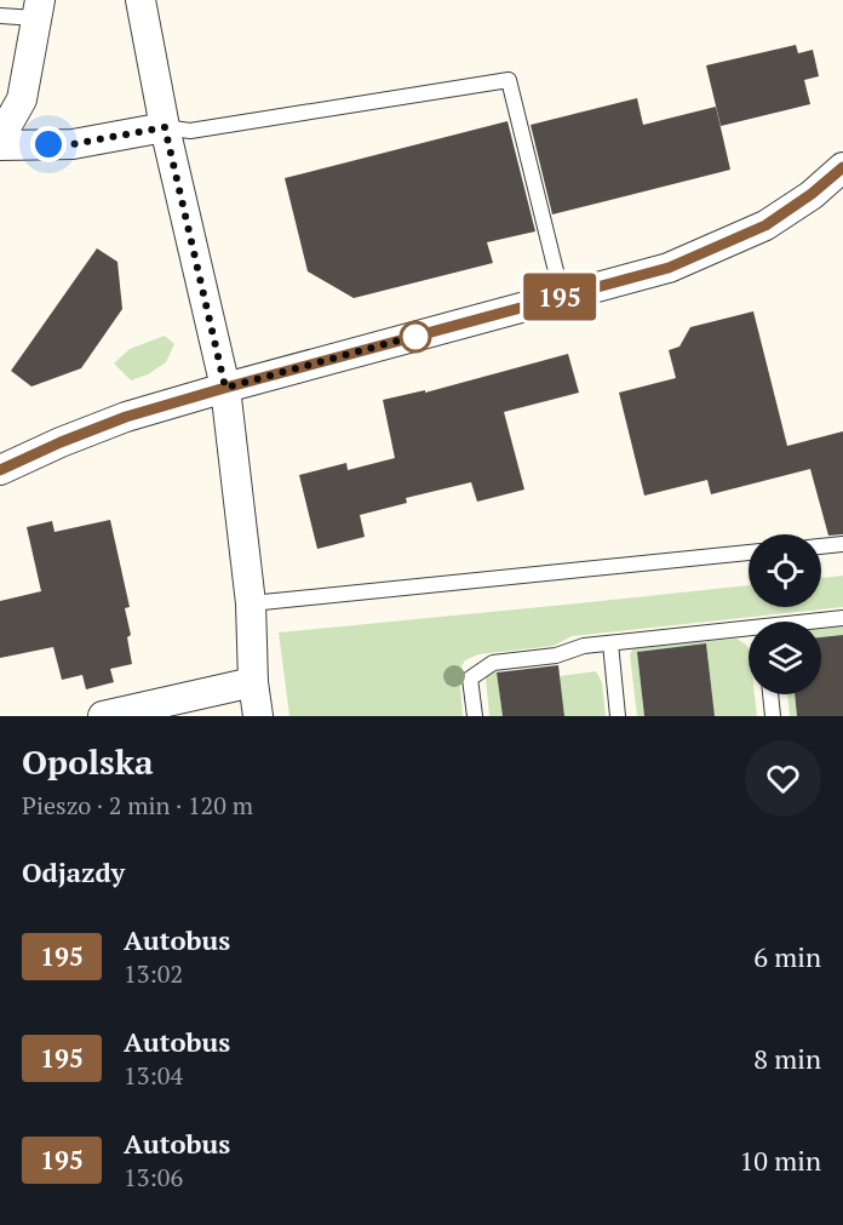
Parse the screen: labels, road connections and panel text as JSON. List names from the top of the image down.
{
  "lines": ["bus line 195"],
  "page": {
    "on_map": "195",
    "heading": [
      ["Opolska", "Pieszo · 2 min · 120 m"],
      "Odjazdy"
    ],
    "list": [
      {
        "mark": "195",
        "name": "Autobus",
        "note": "13:02",
        "value": "6 min"
      },
      {
        "mark": "195",
        "name": "Autobus",
        "note": "13:04",
        "value": "8 min"
      },
      {
        "mark": "195",
        "name": "Autobus",
        "note": "13:06",
        "value": "10 min"
      }
    ]
  }
}
